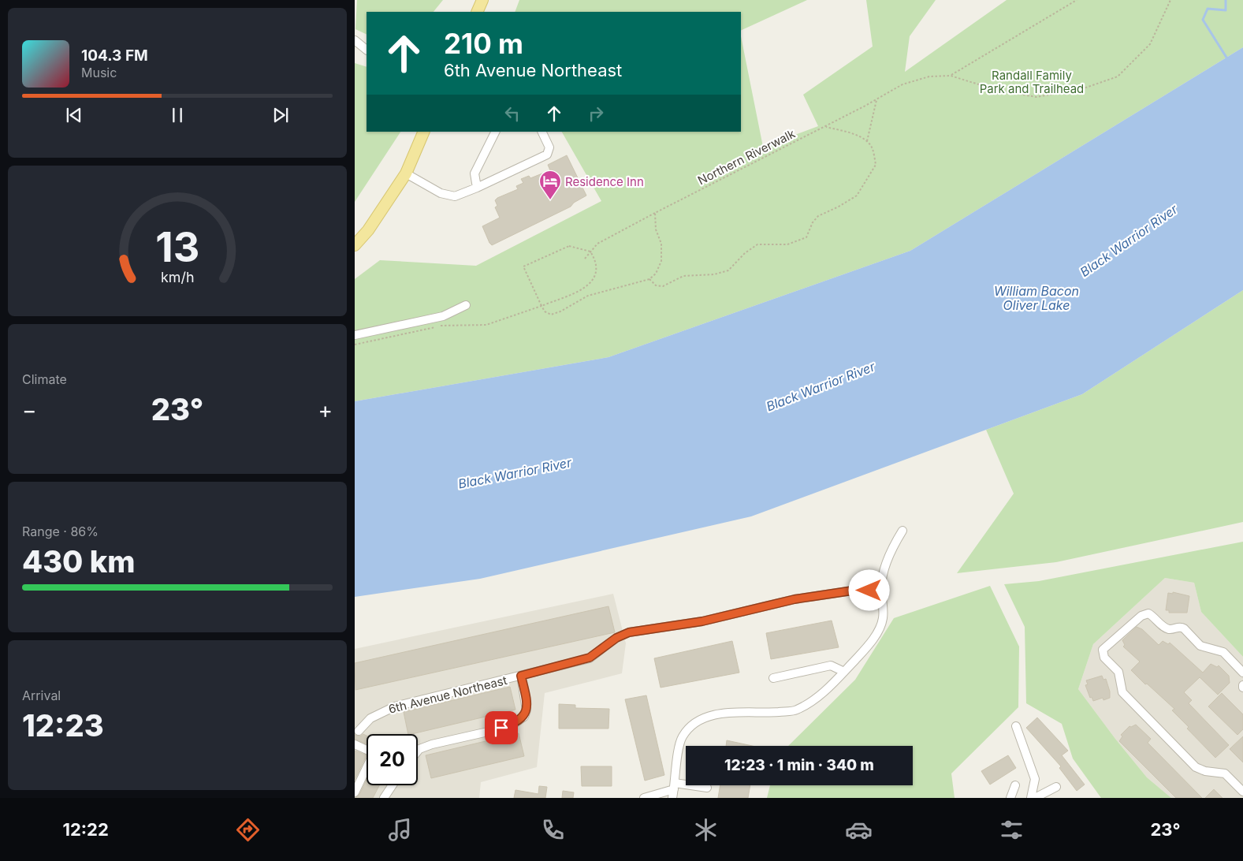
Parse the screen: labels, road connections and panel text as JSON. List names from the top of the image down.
{
  "streets": {
    "street": ["6th Avenue Northeast"],
    "path": ["Northern Riverwalk"]
  },
  "water": ["Black Warrior River", "William Bacon Oliver Lake"],
  "parks": ["Randall Family Park and Trailhead"],
  "places": {
    "hotel": ["Residence Inn"]
  },
  "page": {
    "turn": ["210 m", "6th Avenue Northeast"],
    "song": ["104.3 FM", "Music"],
    "tile": [
      "Climate",
      ["Range · 86%", "430 km"],
      ["Arrival", "12:23"]
    ],
    "heat": ["−", "23°", "+"],
    "limit": "20",
    "trip": "12:23 · 1 min · 340 m",
    "tabs": ["12:22", "23°"],
    "gauge": ["13", "km/h"]
  }
}
